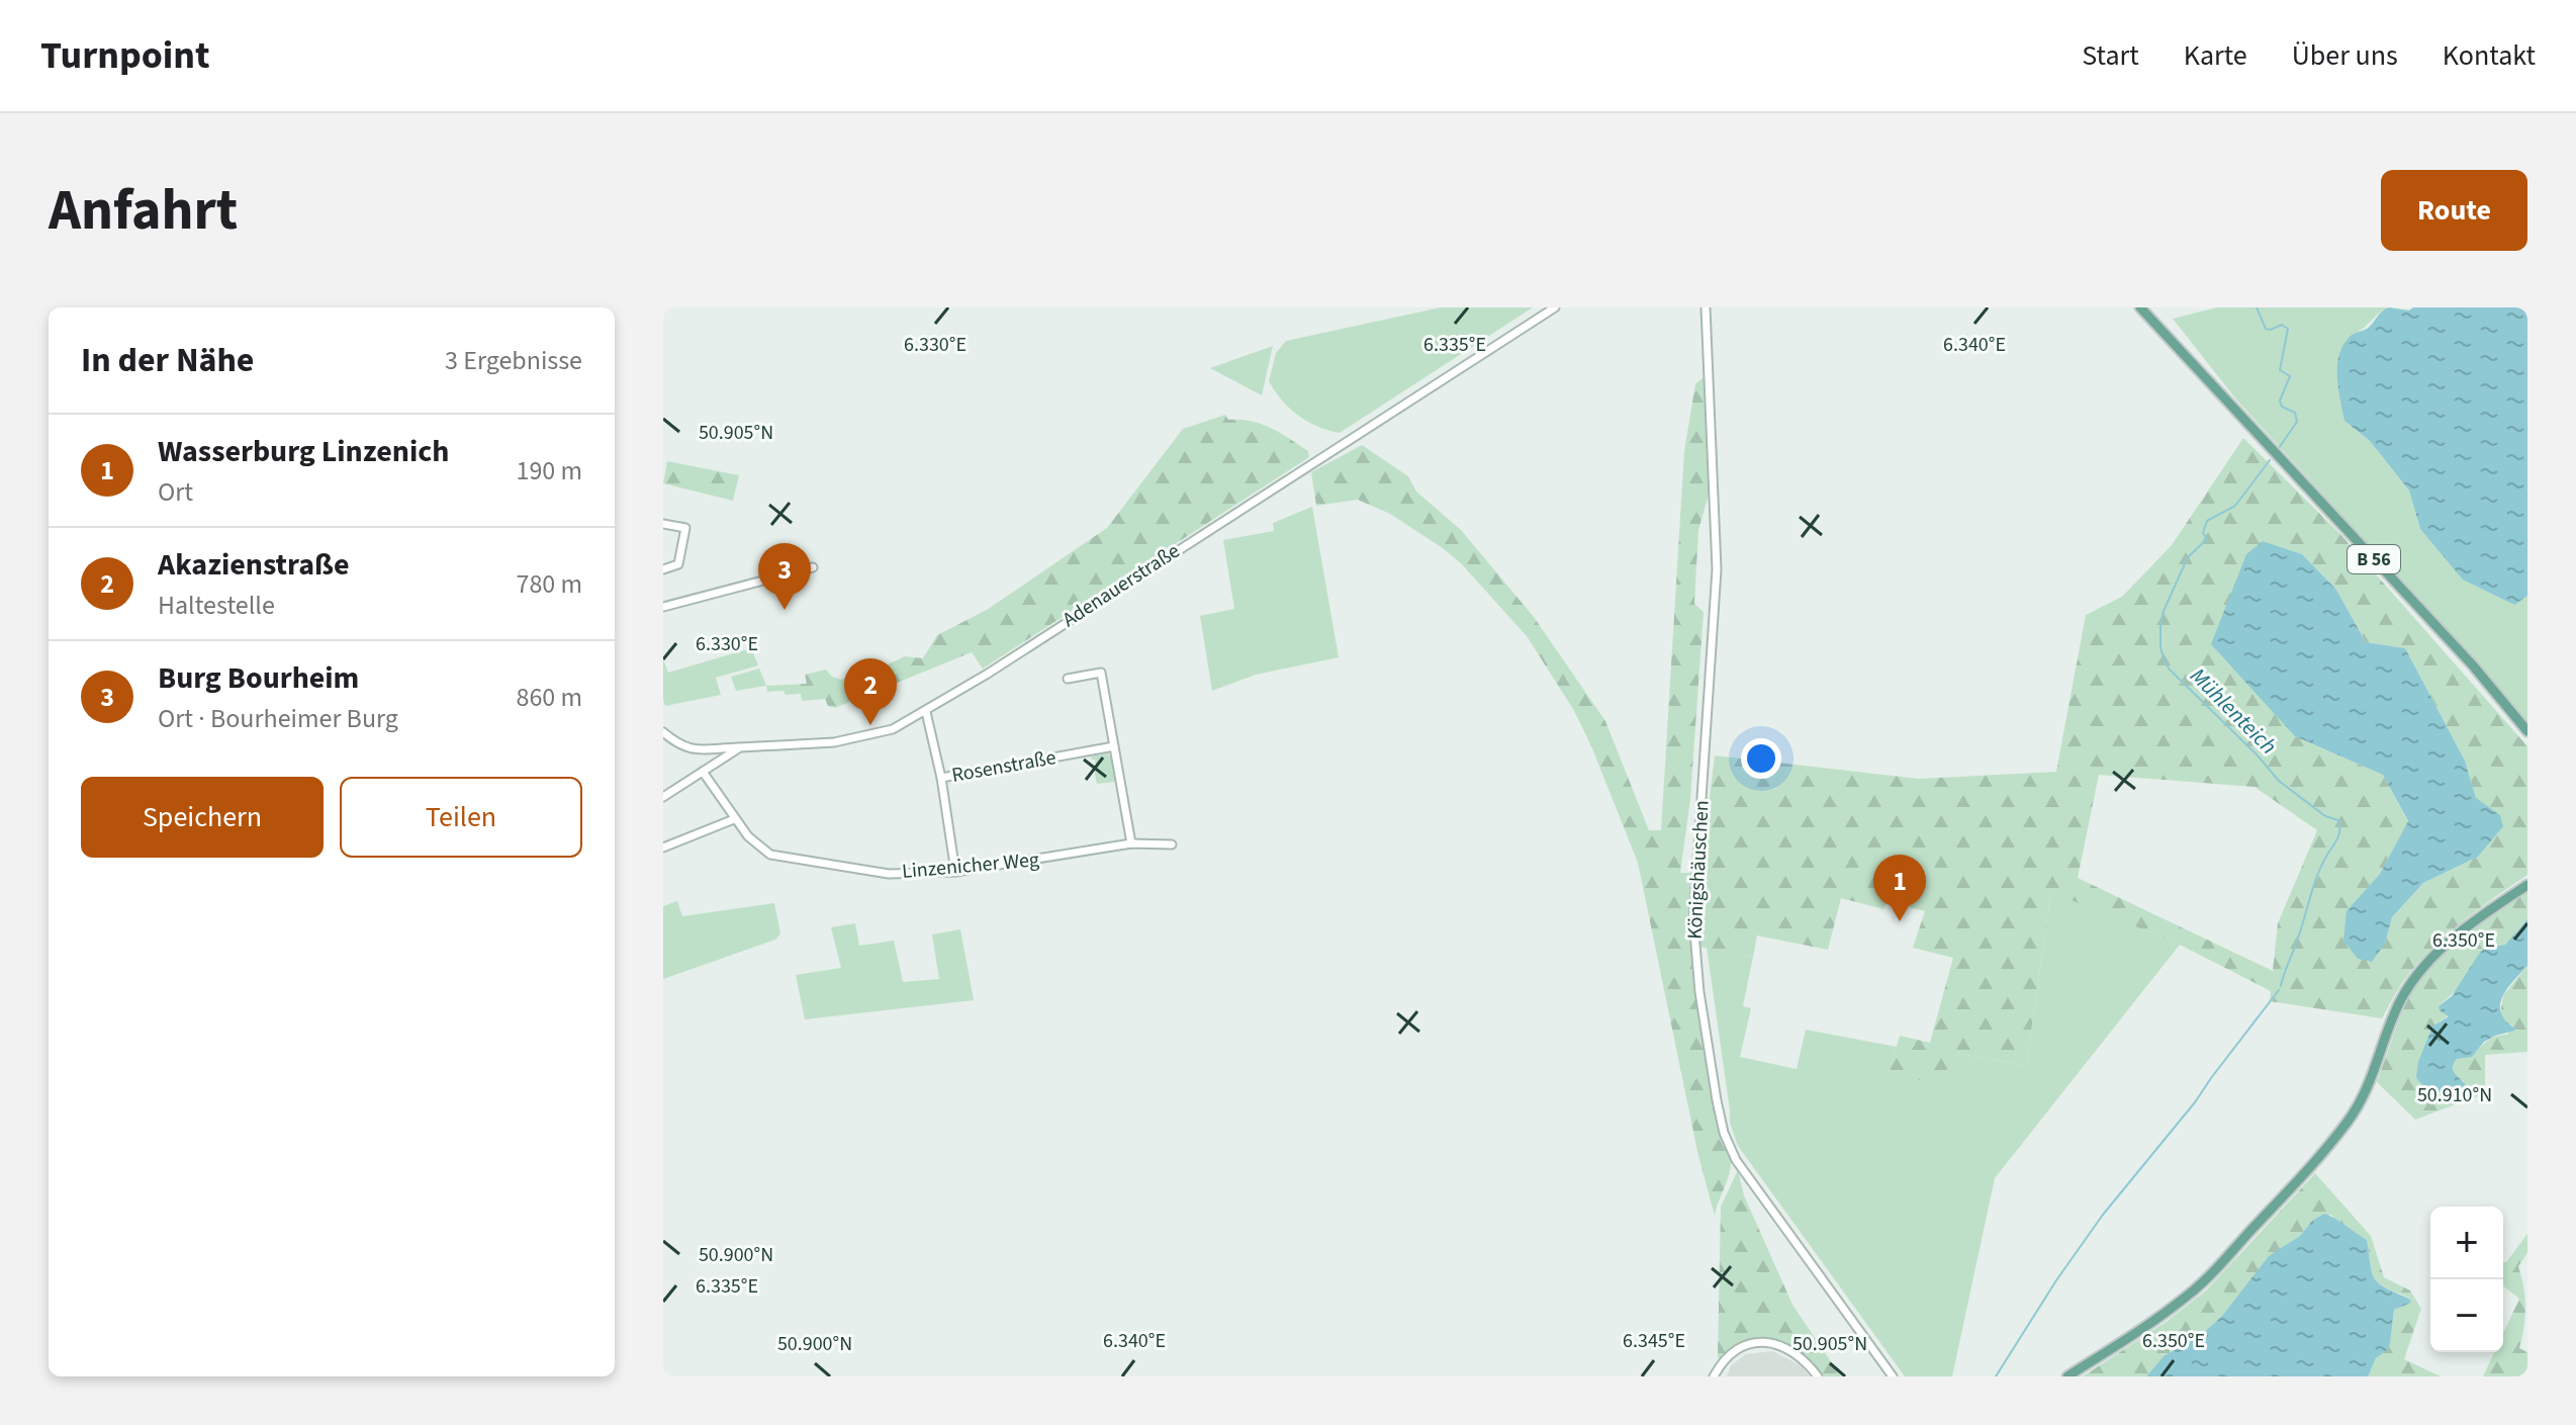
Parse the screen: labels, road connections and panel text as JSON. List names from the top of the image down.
{
  "streets": {
    "main road": ["B 56"],
    "street": [
      "Adenauerstraße",
      "Rosenstraße",
      "Linzenicher Weg",
      "Königshäuschen"
    ]
  },
  "water": ["Mühlenteich"],
  "page": {
    "header": "Turnpoint",
    "nav": [
      "Start",
      "Karte",
      "Über uns",
      "Kontakt"
    ],
    "buttons": [
      "Route",
      ["Speichern", "Teilen"]
    ],
    "title": "Anfahrt",
    "heading": ["In der Nähe", "3 Ergebnisse"],
    "list": [
      {
        "mark": "1",
        "name": "Wasserburg Linzenich",
        "note": "Ort",
        "value": "190 m"
      },
      {
        "mark": "2",
        "name": "Akazienstraße",
        "note": "Haltestelle",
        "value": "780 m"
      },
      {
        "mark": "3",
        "name": "Burg Bourheim",
        "note": "Ort · Bourheimer Burg",
        "value": "860 m"
      }
    ],
    "pins": ["3", "2", "1"],
    "map_buttons": ["+", "−"]
  },
  "coordinates": [
    "6.330°E",
    "6.335°E",
    "6.340°E",
    "50.905°N",
    "6.350°E",
    "50.910°N",
    "50.900°N",
    "6.345°E"
  ]
}
